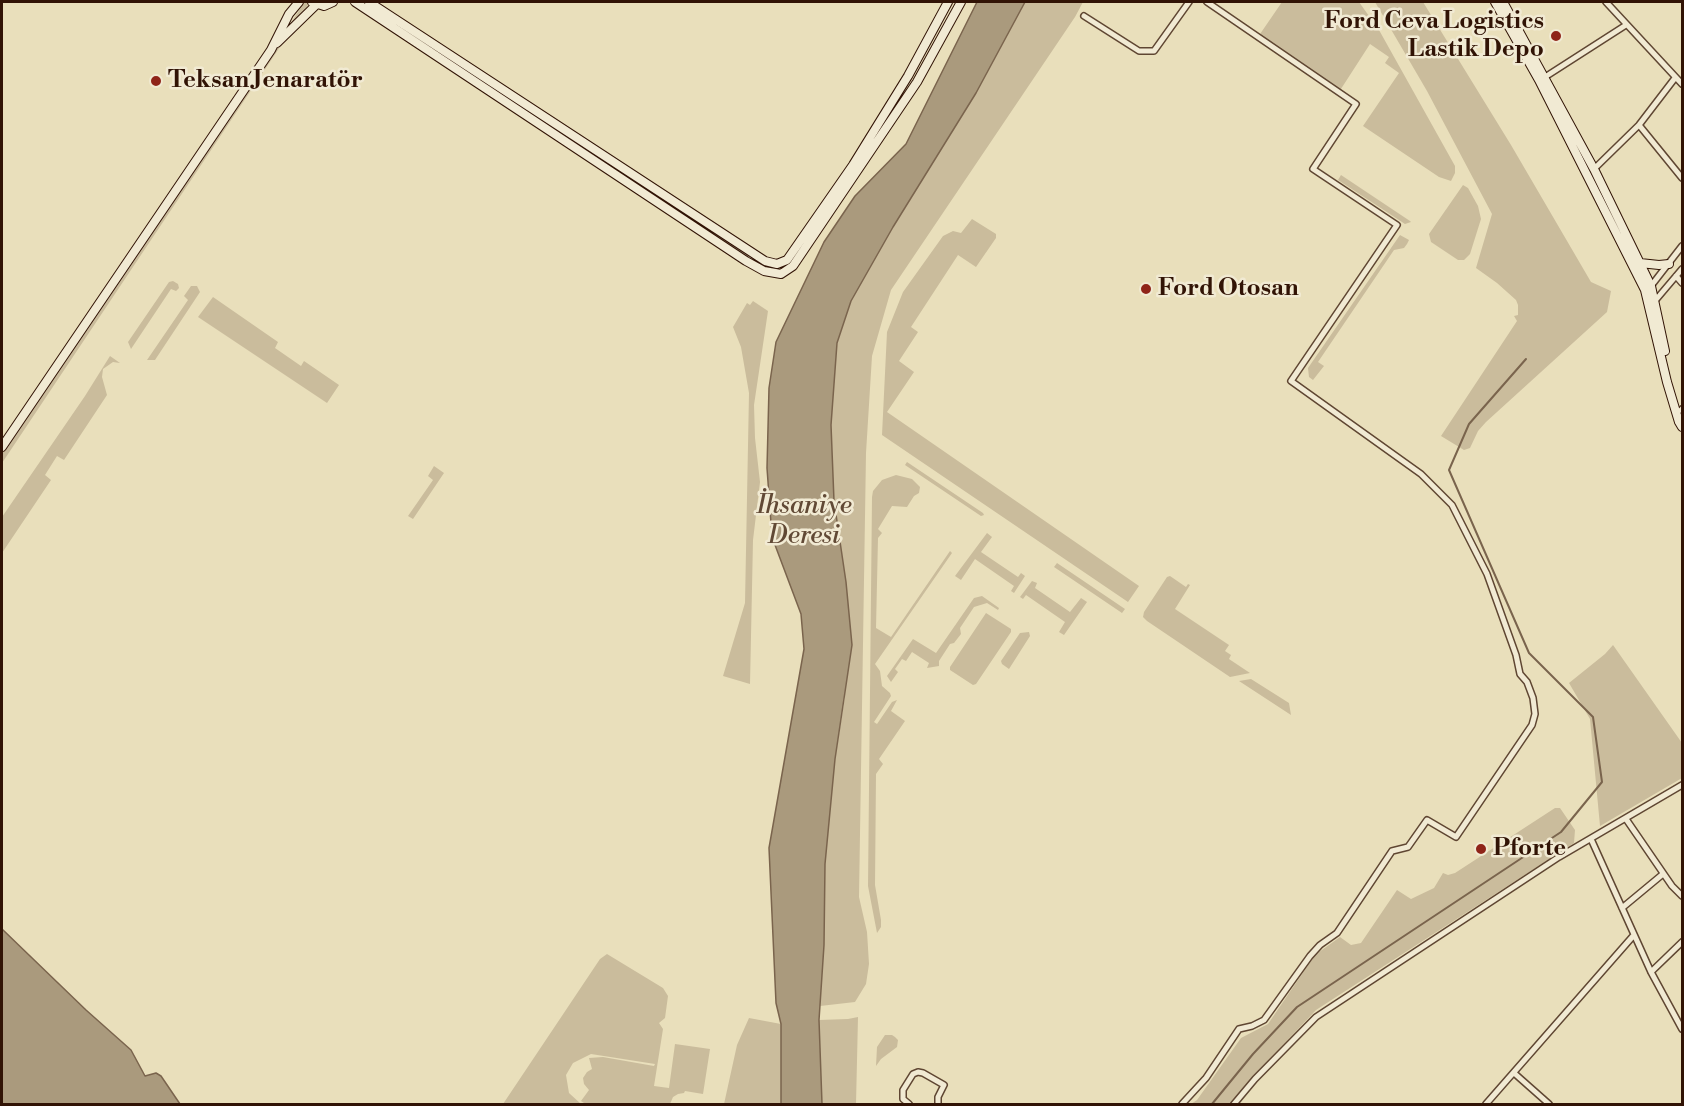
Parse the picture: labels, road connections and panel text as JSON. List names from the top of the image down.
{
  "water": ["İhsaniye Deresi"],
  "places": [
    "Ford Ceva Logistics Lastik Depo",
    "Teksan Jenaratör",
    "Ford Otosan",
    "Pforte"
  ]
}
